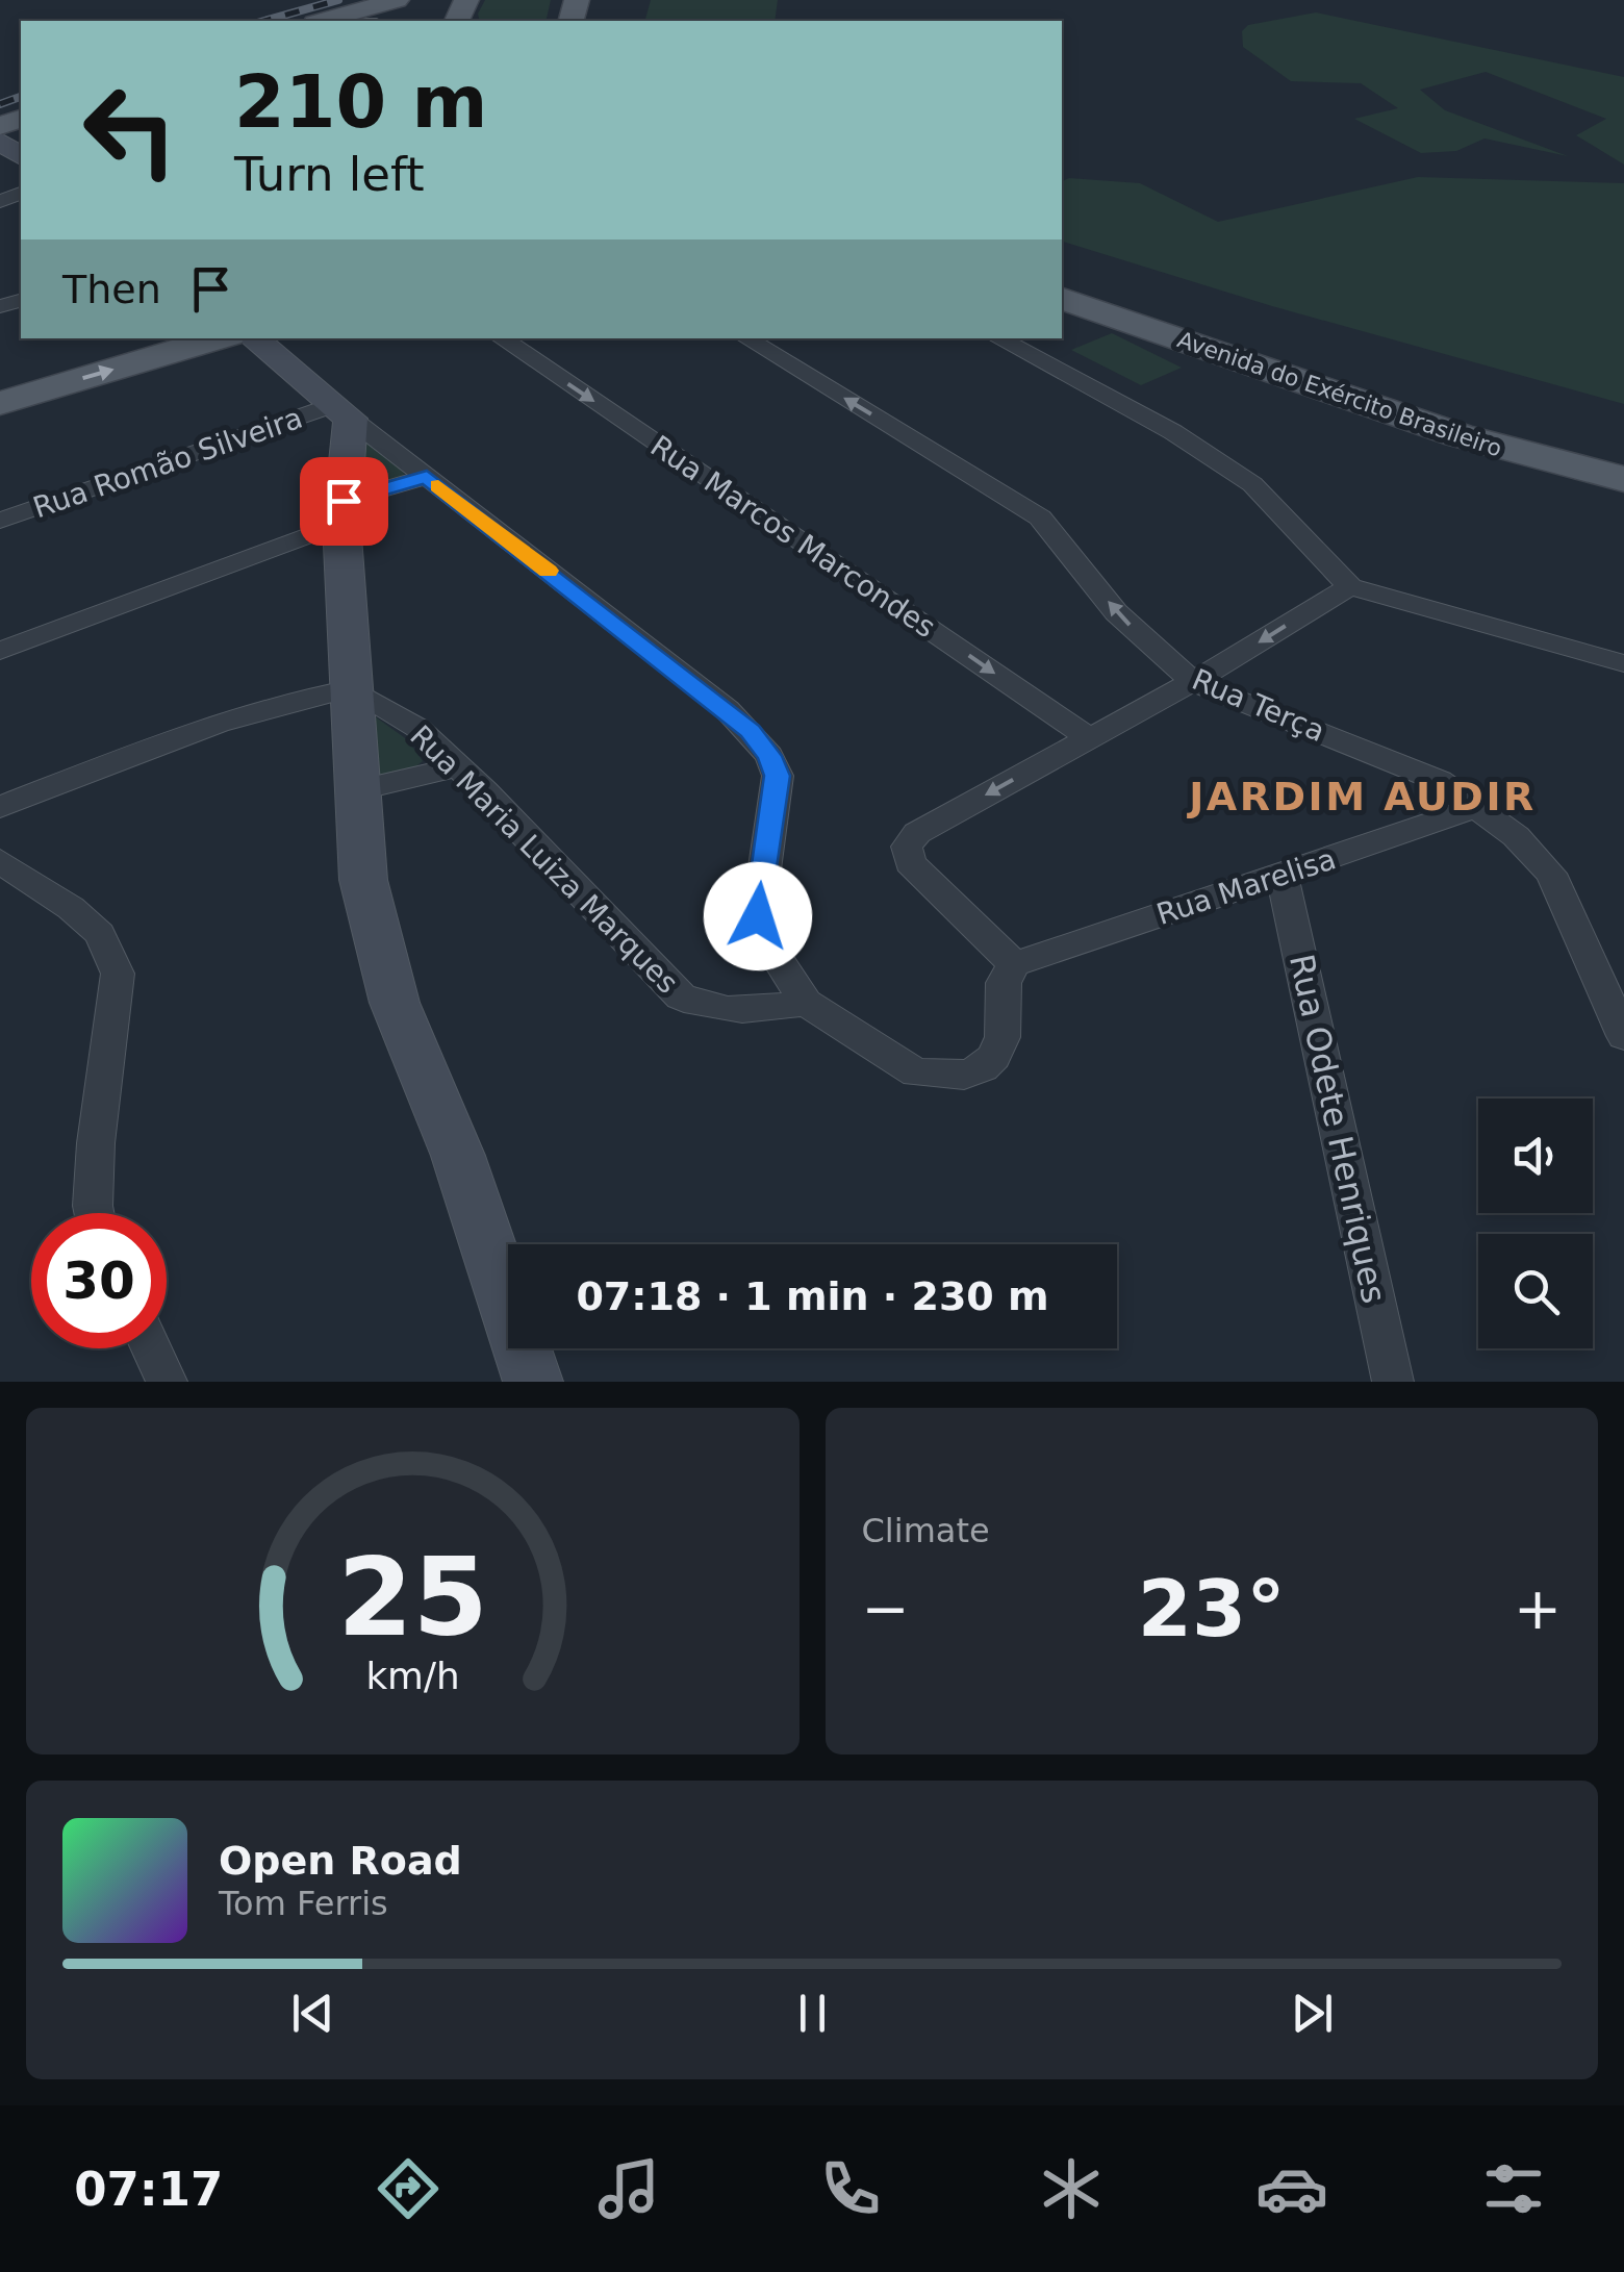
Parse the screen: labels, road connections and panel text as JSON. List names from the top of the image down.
{
  "streets": {
    "main road": ["Avenida do Exército Brasileiro"],
    "street": [
      "Rua Romão Silveira",
      "Rua Marcos Marcondes",
      "Rua Terça",
      "Rua Maria Luiza Marques",
      "Rua Marelisa",
      "Rua Odete Henriques"
    ]
  },
  "crossings": [
    ["Rua Terça", "Rua Marelisa"],
    ["Rua Marelisa", "Rua Odete Henriques"]
  ],
  "one_way": ["Rua Marcos Marcondes"],
  "districts": ["JARDIM AUDIR"],
  "page": {
    "turn": ["210 m", "Turn left"],
    "then": "Then",
    "limit": "30",
    "trip": "07:18 · 1 min · 230 m",
    "tile": "Climate",
    "heat": ["−", "23°", "+"],
    "song": ["Open Road", "Tom Ferris"],
    "tabs": "07:17",
    "gauge": ["25", "km/h"]
  }
}
